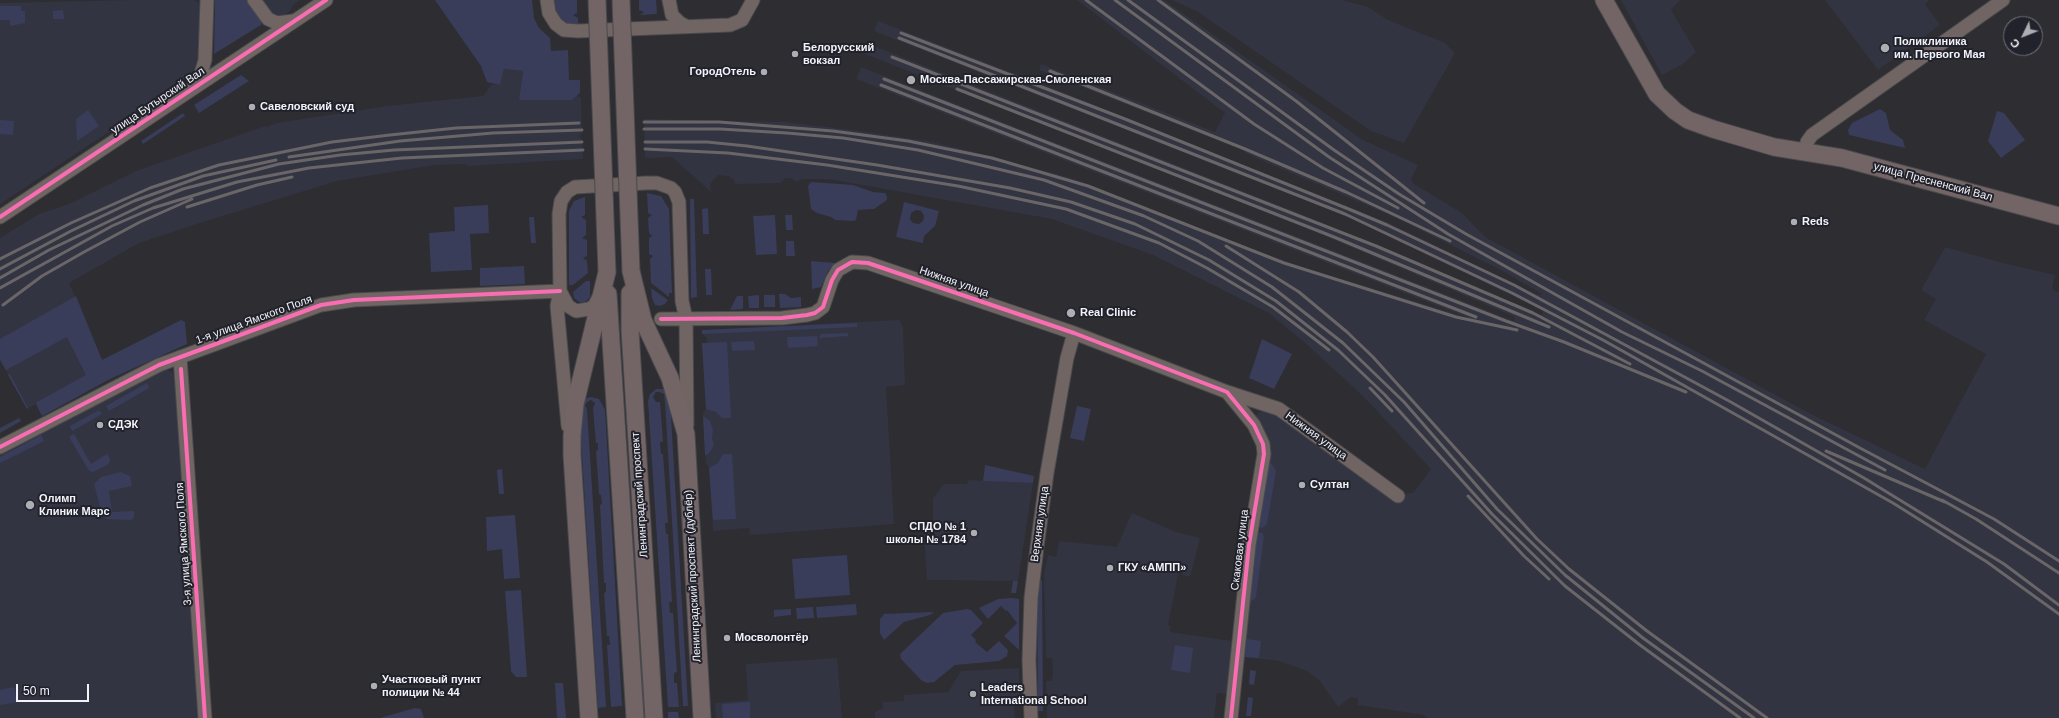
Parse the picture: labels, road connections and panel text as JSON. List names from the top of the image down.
{
  "streets": {
    "main road": ["улица Пресненский Вал", "Ленинградский проспект", "Ленинградский проспект (дублёр)"],
    "street": [
      "улица Бутырский Вал",
      "Нижняя улица",
      "1-я улица Ямского Поля",
      "Верхняя улица",
      "3-я улица Ямского Поля",
      "Скаковая улица"
    ]
  },
  "crossings": [
    ["Нижняя улица", "Верхняя улица"],
    ["Нижняя улица", "Скаковая улица"],
    ["Нижняя улица", "Ленинградский проспект (дублёр)"],
    ["1-я улица Ямского Поля", "3-я улица Ямского Поля"],
    ["1-я улица Ямского Поля", "Ленинградский проспект (дублёр)"],
    ["Ленинградский проспект", "Ленинградский проспект (дублёр)"]
  ],
  "places": [
    "Поликлиника им. Первого Мая",
    "Белорусский вокзал",
    "ГородОтель",
    "Москва-Пассажирская-Смоленская",
    "Савеловский cуд",
    "Reds",
    "Real Clinic",
    "СДЭК",
    "Султан",
    "Олимп Клиник Марс",
    "СПДО № 1 школы № 1784",
    "ГКУ «АМПП»",
    "Мосволонтёр",
    "Участковый пункт полиции № 44",
    "Leaders International School"
  ],
  "scale_bar": "50 m",
  "north": "bottom left"
}
